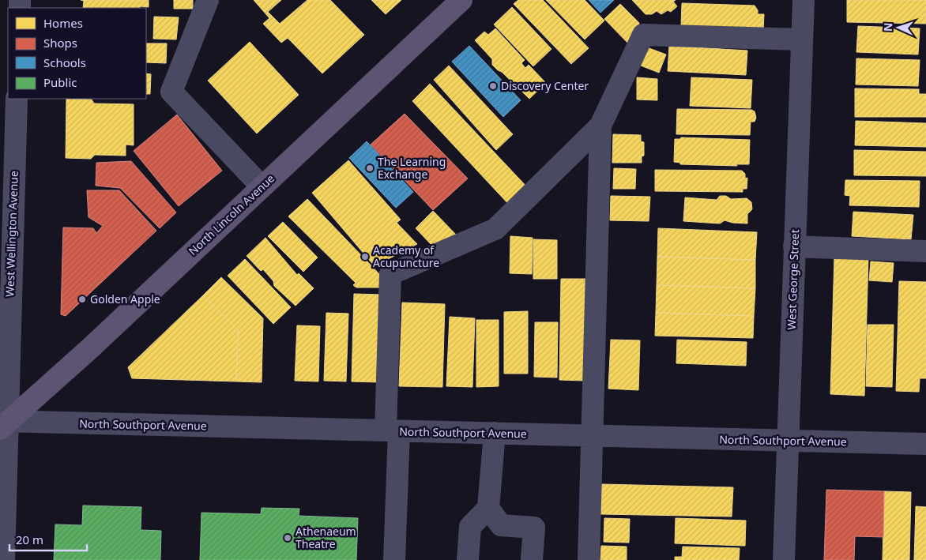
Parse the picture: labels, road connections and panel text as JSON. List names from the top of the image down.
{
  "streets": {
    "main road": ["North Lincoln Avenue"],
    "street": ["West Wellington Avenue", "West George Street", "North Southport Avenue"]
  },
  "crossings": [
    ["North Lincoln Avenue", "West Wellington Avenue"],
    ["North Lincoln Avenue", "North Southport Avenue"],
    ["West Wellington Avenue", "North Southport Avenue"],
    ["West George Street", "North Southport Avenue"]
  ],
  "places": [
    "Discovery Center",
    "The Learning Exchange",
    "Academy of Acupuncture",
    "Golden Apple",
    "Athenaeum Theatre"
  ],
  "legend": [
    "Homes",
    "Shops",
    "Schools",
    "Public"
  ],
  "scale_bar": "20 m",
  "north": "left"
}
